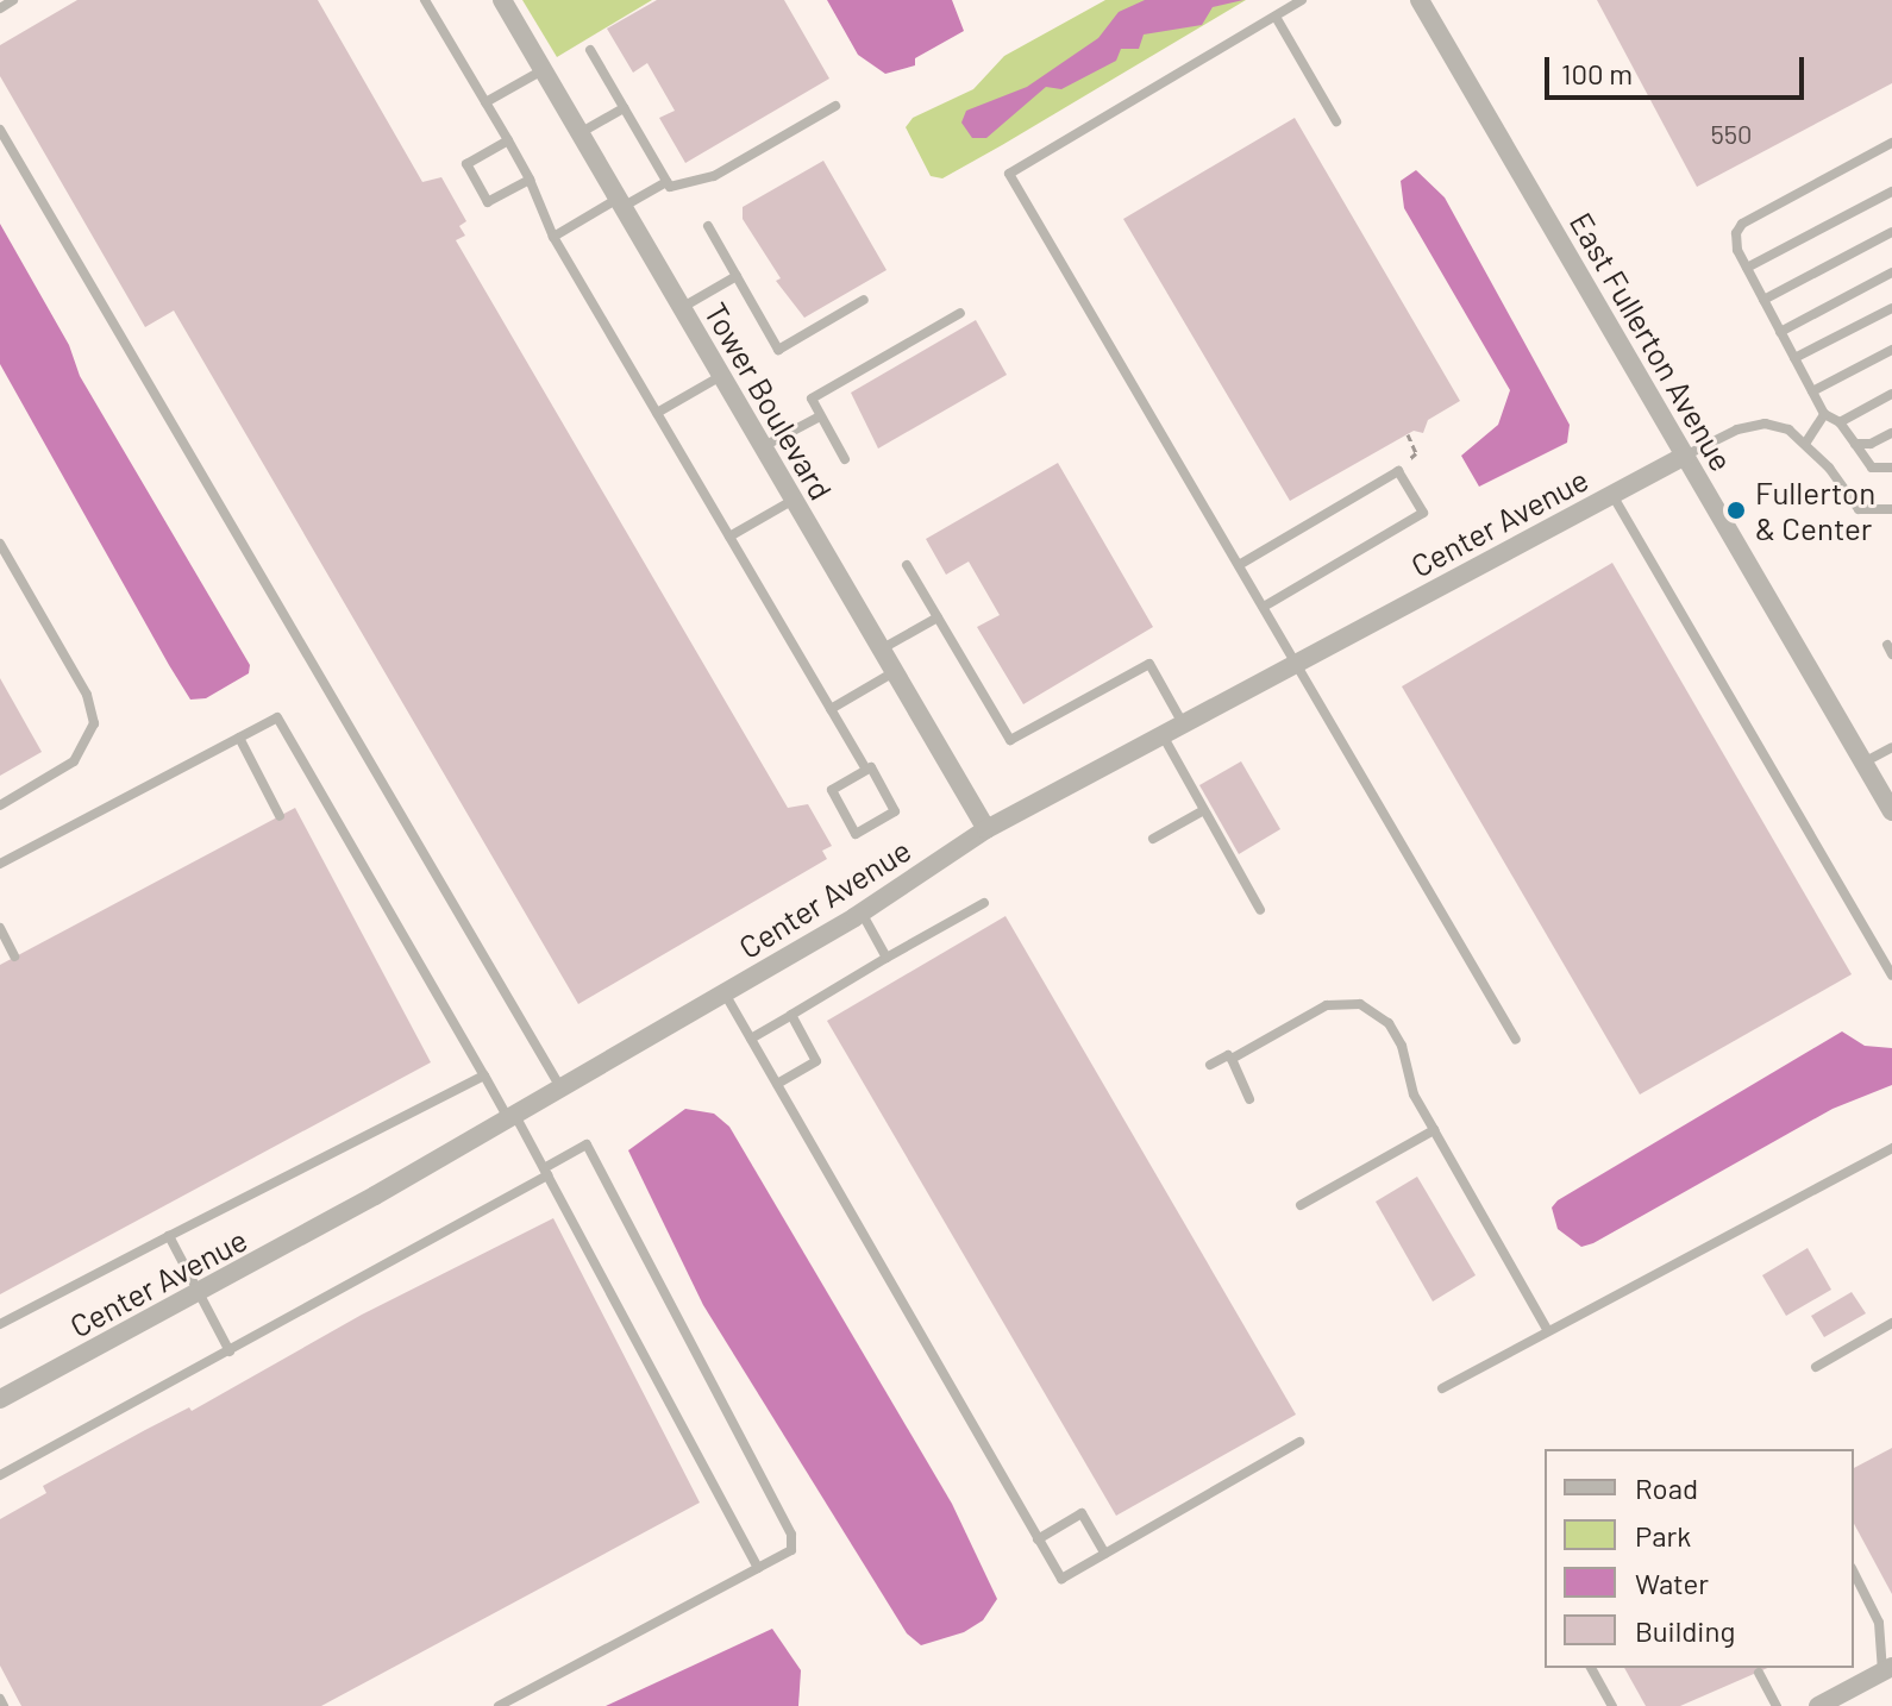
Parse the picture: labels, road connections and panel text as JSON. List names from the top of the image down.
{
  "streets": {
    "street": ["East Fullerton Avenue", "Tower Boulevard", "Center Avenue"]
  },
  "crossings": [
    ["East Fullerton Avenue", "Center Avenue"],
    ["Tower Boulevard", "Center Avenue"]
  ],
  "places": ["Fullerton & Center"],
  "house_numbers": ["550"],
  "legend": [
    "Road",
    "Park",
    "Water",
    "Building"
  ],
  "scale_bar": "100 m"
}
